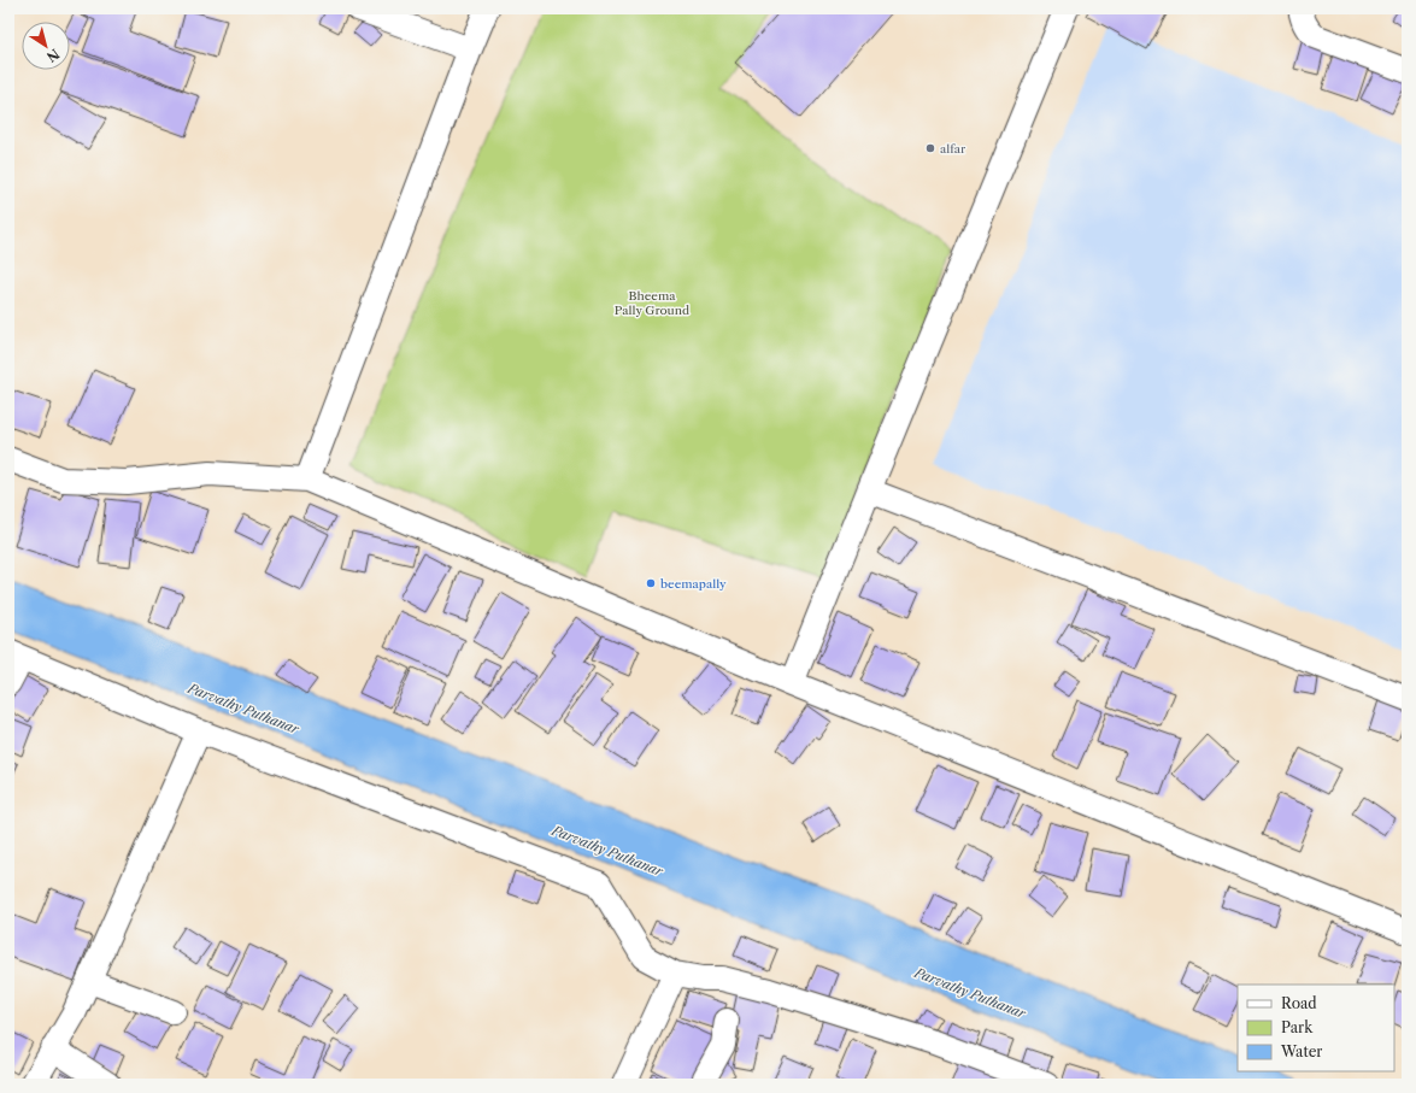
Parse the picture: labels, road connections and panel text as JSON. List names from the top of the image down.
{
  "water": ["Parvathy Puthanar"],
  "parks": ["Bheema Pally Ground"],
  "places": ["alfar", "beemapally"],
  "legend": ["Road", "Park", "Water"],
  "north": "bottom right"
}
